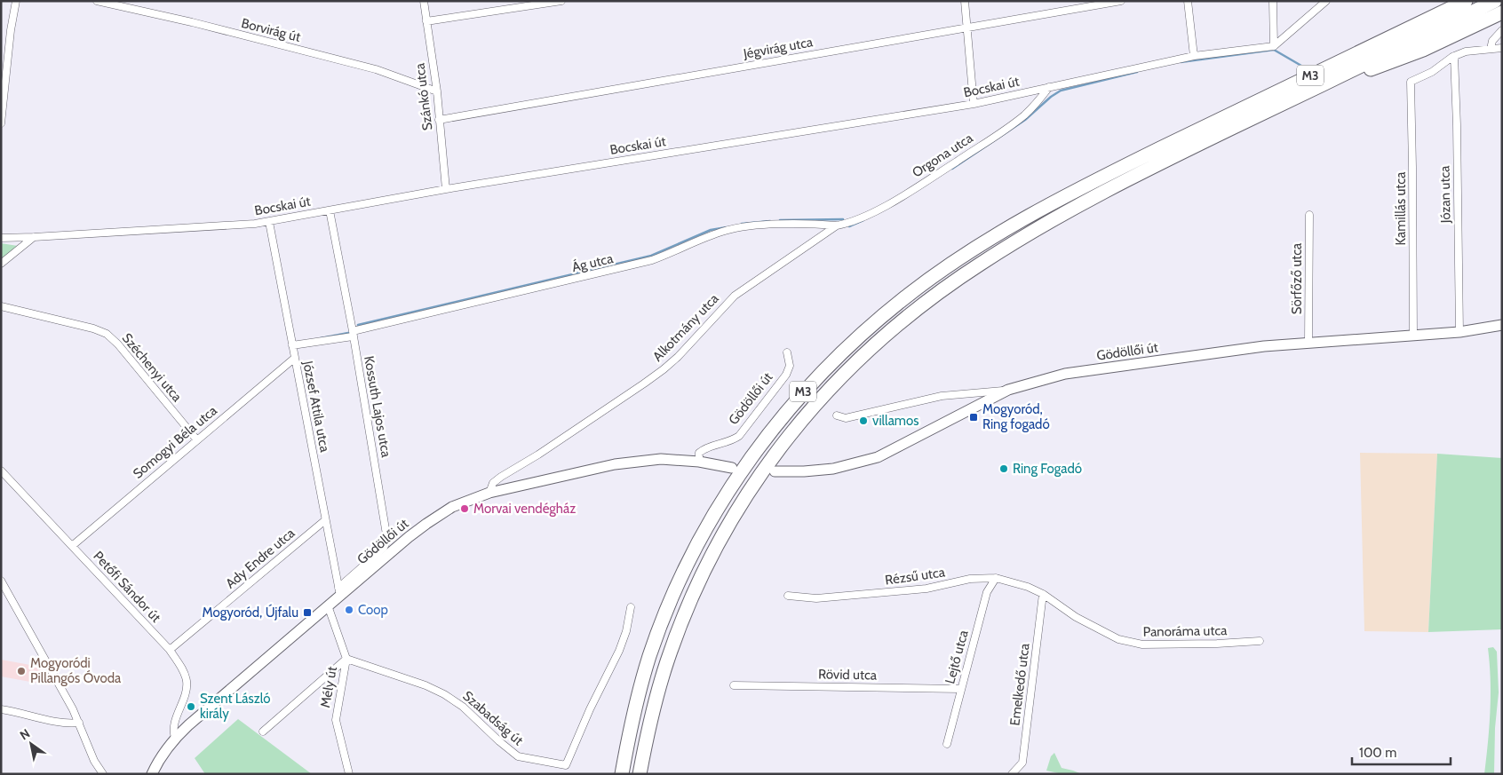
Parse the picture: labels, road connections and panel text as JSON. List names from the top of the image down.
{
  "streets": {
    "highway": ["M3"],
    "main road": ["Gödöllői út"],
    "street": [
      "Borvirág út",
      "Jégvirág utca",
      "Bocskai út",
      "Szánkó utca",
      "Orgona utca",
      "Józan utca",
      "Kamillás utca",
      "Ág utca",
      "Sörfőző utca",
      "Alkotmány utca",
      "Széchenyi utca",
      "József Attila utca",
      "Kossuth Lajos utca",
      "Somogyi Béla utca",
      "Ady Endre utca",
      "Rézsű utca",
      "Petőfi Sándor út",
      "Panoráma utca",
      "Lejtő utca",
      "Rövid utca",
      "Emelkedő utca",
      "Mély út",
      "Szabadság út"
    ]
  },
  "crossings": [
    ["Borvirág út", "Szánkó utca"],
    ["Jégvirág utca", "Szánkó utca"],
    ["Bocskai út", "Szánkó utca"],
    ["Bocskai út", "Orgona utca"],
    ["Bocskai út", "József Attila utca"],
    ["Bocskai út", "Kossuth Lajos utca"],
    ["Orgona utca", "Ág utca"],
    ["Orgona utca", "Alkotmány utca"],
    ["Józan utca", "Kamillás utca"],
    ["Józan utca", "Gödöllői út"],
    ["Kamillás utca", "Gödöllői út"],
    ["Ág utca", "Alkotmány utca"],
    ["Ág utca", "József Attila utca"],
    ["Ág utca", "Kossuth Lajos utca"],
    ["Sörfőző utca", "Gödöllői út"],
    ["Alkotmány utca", "Gödöllői út"],
    ["Gödöllői út", "József Attila utca"],
    ["Gödöllői út", "Kossuth Lajos utca"],
    ["Gödöllői út", "Petőfi Sándor út"],
    ["Gödöllői út", "Mély út"],
    ["Széchenyi utca", "Somogyi Béla utca"],
    ["József Attila utca", "Kossuth Lajos utca"],
    ["József Attila utca", "Somogyi Béla utca"],
    ["József Attila utca", "Ady Endre utca"],
    ["Somogyi Béla utca", "Petőfi Sándor út"],
    ["Ady Endre utca", "Petőfi Sándor út"],
    ["Rézsű utca", "Panoráma utca"],
    ["Rézsű utca", "Lejtő utca"],
    ["Rézsű utca", "Emelkedő utca"],
    ["Panoráma utca", "Emelkedő utca"],
    ["Lejtő utca", "Rövid utca"],
    ["Mély út", "Szabadság út"]
  ],
  "places": {
    "transit": ["Mogyoród, Ring fogadó", "Mogyoród, Újfalu"],
    "other": [
      "villamos",
      "Ring Fogadó",
      "Morvai vendégház",
      "Coop",
      "Mogyoródi Pillangós Óvoda",
      "Szent László király"
    ]
  },
  "scale_bar": "100 m",
  "north": "top left"
}
